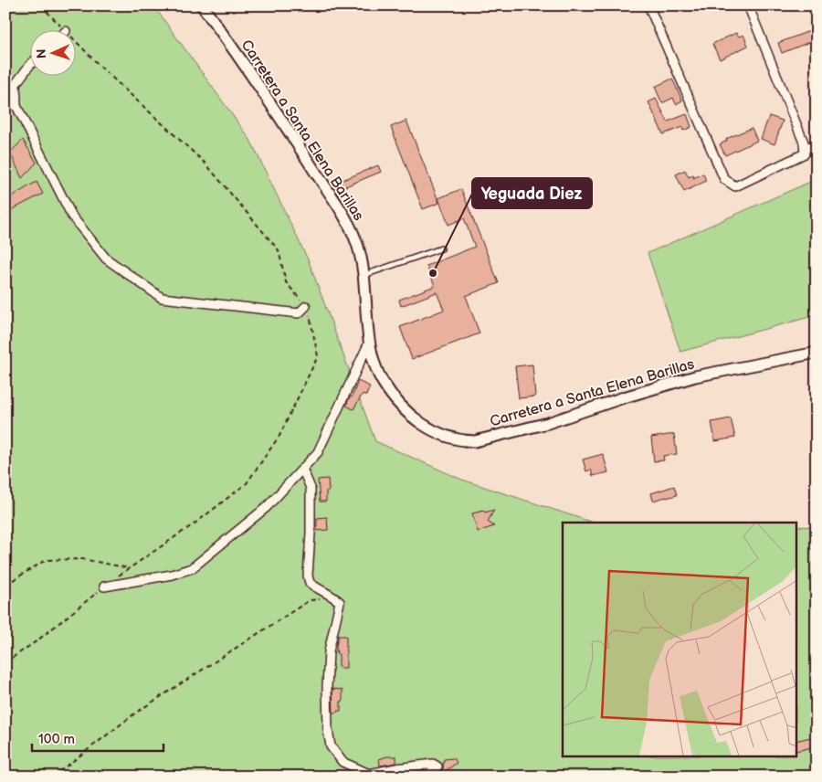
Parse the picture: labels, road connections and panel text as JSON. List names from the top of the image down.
{
  "streets": {
    "main road": ["Carretera a Santa Elena Barillas"]
  },
  "places": ["Yeguada Diez"],
  "scale_bar": "100 m",
  "north": "left"
}
